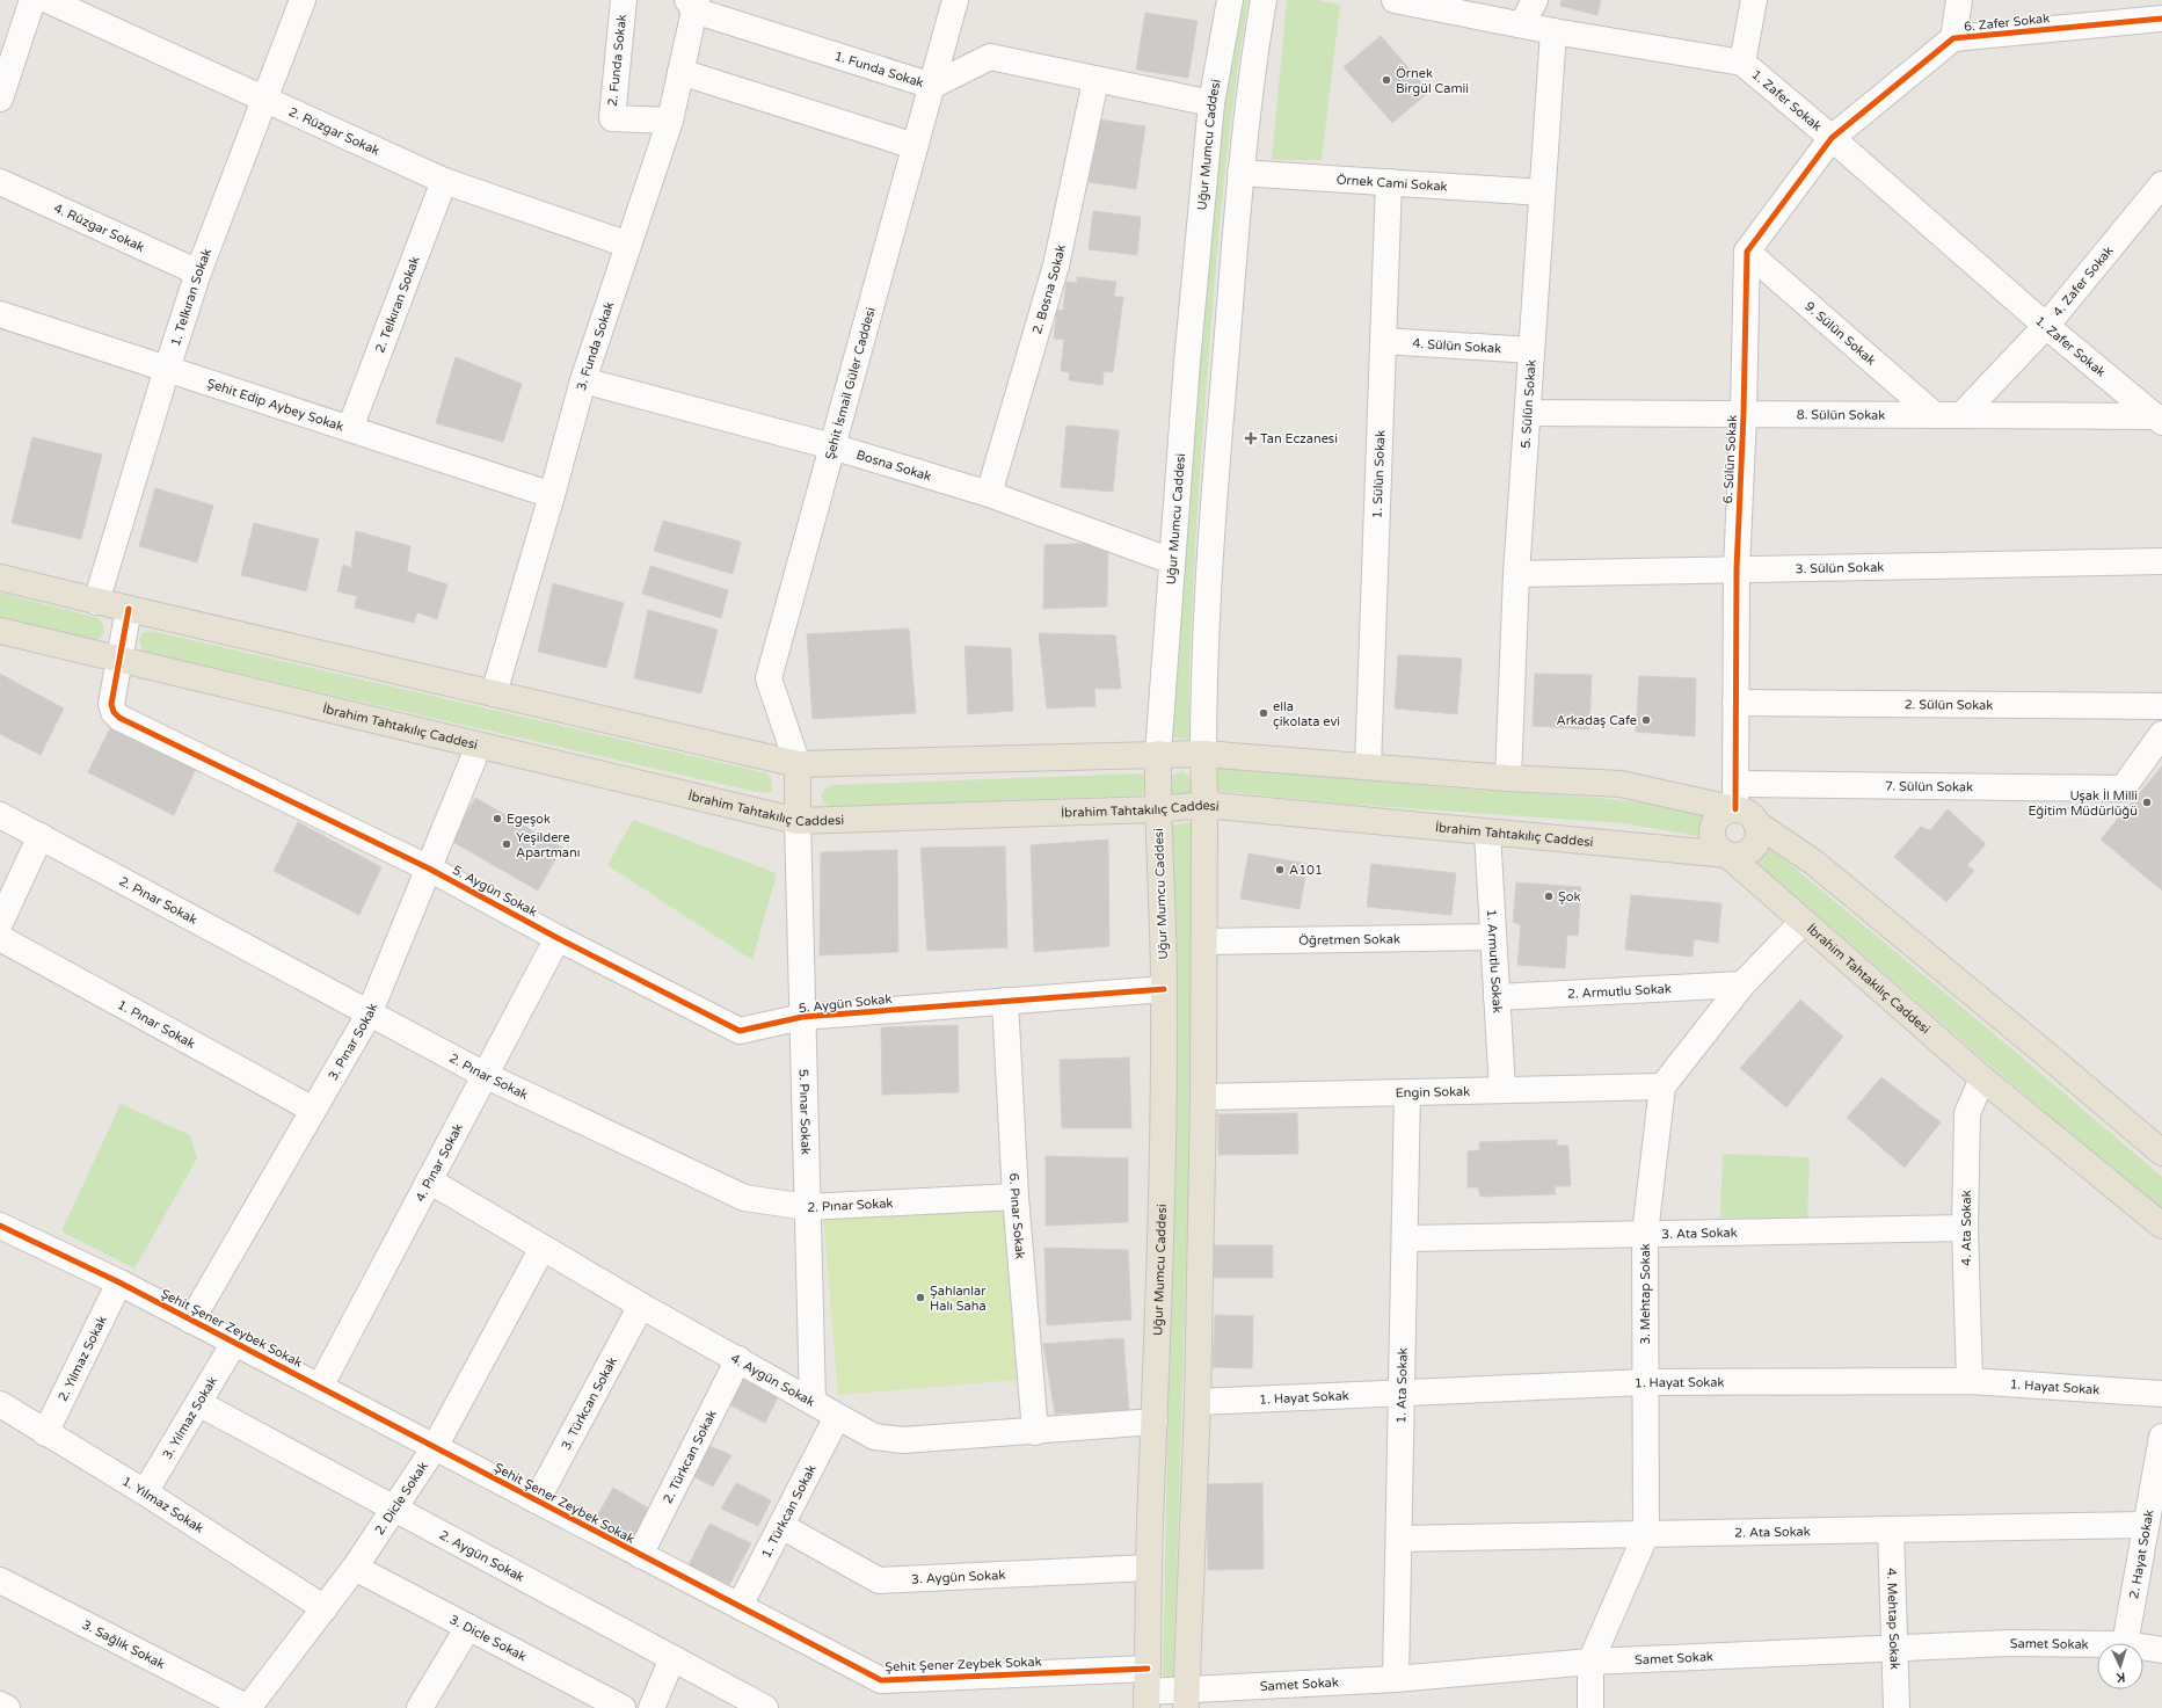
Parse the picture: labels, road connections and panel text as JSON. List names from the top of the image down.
{
  "streets": {
    "main road": ["Uğur Mumcu Caddesi", "İbrahim Tahtakılıç Caddesi"],
    "street": [
      "6. Zafer Sokak",
      "2. Funda Sokak",
      "1. Funda Sokak",
      "1. Zafer Sokak",
      "2. Rüzgar Sokak",
      "Örnek Cami Sokak",
      "4. Rüzgar Sokak",
      "4. Zafer Sokak",
      "2. Bosna Sokak",
      "1. Telkıran Sokak",
      "2. Telkıran Sokak",
      "9. Sülün Sokak",
      "4. Sülün Sokak",
      "3. Funda Sokak",
      "Şehit İsmail Güler Caddesi",
      "Şehit Edip Aybey Sokak",
      "5. Sülün Sokak",
      "8. Sülün Sokak",
      "6. Sülün Sokak",
      "Bosna Sokak",
      "1. Sülün Sokak",
      "3. Sülün Sokak",
      "2. Sülün Sokak",
      "7. Sülün Sokak",
      "5. Aygün Sokak",
      "2. Pınar Sokak",
      "Öğretmen Sokak",
      "1. Armutlu Sokak",
      "2. Armutlu Sokak",
      "1. Pınar Sokak",
      "3. Pınar Sokak",
      "Engin Sokak",
      "5. Pınar Sokak",
      "4. Pınar Sokak",
      "6. Pınar Sokak",
      "4. Ata Sokak",
      "3. Ata Sokak",
      "3. Mehtap Sokak",
      "Şehit Şener Zeybek Sokak",
      "2. Yılmaz Sokak",
      "4. Aygün Sokak",
      "1. Hayat Sokak",
      "1. Ata Sokak",
      "3. Türkcan Sokak",
      "3. Yılmaz Sokak",
      "2. Türkcan Sokak",
      "2. Dicle Sokak",
      "1. Yılmaz Sokak",
      "1. Türkcan Sokak",
      "2. Ata Sokak",
      "2. Hayat Sokak",
      "2. Aygün Sokak",
      "3. Aygün Sokak",
      "4. Mehtap Sokak",
      "3. Dicle Sokak",
      "3. Sağlık Sokak",
      "Samet Sokak"
    ]
  },
  "crossings": [
    ["6. Zafer Sokak", "1. Zafer Sokak"],
    ["2. Funda Sokak", "3. Funda Sokak"],
    ["1. Funda Sokak", "Uğur Mumcu Caddesi"],
    ["1. Funda Sokak", "2. Bosna Sokak"],
    ["1. Funda Sokak", "3. Funda Sokak"],
    ["1. Funda Sokak", "Şehit İsmail Güler Caddesi"],
    ["1. Zafer Sokak", "4. Zafer Sokak"],
    ["1. Zafer Sokak", "5. Sülün Sokak"],
    ["1. Zafer Sokak", "8. Sülün Sokak"],
    ["2. Rüzgar Sokak", "1. Telkıran Sokak"],
    ["2. Rüzgar Sokak", "2. Telkıran Sokak"],
    ["2. Rüzgar Sokak", "3. Funda Sokak"],
    ["Uğur Mumcu Caddesi", "Bosna Sokak"],
    ["Uğur Mumcu Caddesi", "İbrahim Tahtakılıç Caddesi"],
    ["Uğur Mumcu Caddesi", "5. Aygün Sokak"],
    ["Uğur Mumcu Caddesi", "Şehit Şener Zeybek Sokak"],
    ["Uğur Mumcu Caddesi", "4. Aygün Sokak"],
    ["Uğur Mumcu Caddesi", "3. Aygün Sokak"],
    ["Örnek Cami Sokak", "5. Sülün Sokak"],
    ["Örnek Cami Sokak", "1. Sülün Sokak"],
    ["4. Rüzgar Sokak", "1. Telkıran Sokak"],
    ["4. Zafer Sokak", "8. Sülün Sokak"],
    ["2. Bosna Sokak", "Bosna Sokak"],
    ["1. Telkıran Sokak", "Şehit Edip Aybey Sokak"],
    ["2. Telkıran Sokak", "Şehit Edip Aybey Sokak"],
    ["9. Sülün Sokak", "8. Sülün Sokak"],
    ["9. Sülün Sokak", "6. Sülün Sokak"],
    ["4. Sülün Sokak", "5. Sülün Sokak"],
    ["4. Sülün Sokak", "1. Sülün Sokak"],
    ["3. Funda Sokak", "Şehit Edip Aybey Sokak"],
    ["3. Funda Sokak", "Bosna Sokak"],
    ["Şehit İsmail Güler Caddesi", "Bosna Sokak"],
    ["5. Sülün Sokak", "8. Sülün Sokak"],
    ["5. Sülün Sokak", "3. Sülün Sokak"],
    ["8. Sülün Sokak", "6. Sülün Sokak"],
    ["6. Sülün Sokak", "3. Sülün Sokak"],
    ["6. Sülün Sokak", "2. Sülün Sokak"],
    ["6. Sülün Sokak", "İbrahim Tahtakılıç Caddesi"],
    ["6. Sülün Sokak", "7. Sülün Sokak"],
    ["İbrahim Tahtakılıç Caddesi", "5. Aygün Sokak"],
    ["İbrahim Tahtakılıç Caddesi", "1. Armutlu Sokak"],
    ["İbrahim Tahtakılıç Caddesi", "3. Pınar Sokak"],
    ["İbrahim Tahtakılıç Caddesi", "5. Pınar Sokak"],
    ["İbrahim Tahtakılıç Caddesi", "4. Ata Sokak"],
    ["5. Aygün Sokak", "3. Pınar Sokak"],
    ["5. Aygün Sokak", "5. Pınar Sokak"],
    ["5. Aygün Sokak", "4. Pınar Sokak"],
    ["5. Aygün Sokak", "6. Pınar Sokak"],
    ["2. Pınar Sokak", "3. Pınar Sokak"],
    ["2. Pınar Sokak", "5. Pınar Sokak"],
    ["2. Pınar Sokak", "4. Pınar Sokak"],
    ["2. Pınar Sokak", "6. Pınar Sokak"],
    ["Öğretmen Sokak", "1. Armutlu Sokak"],
    ["1. Armutlu Sokak", "2. Armutlu Sokak"],
    ["1. Armutlu Sokak", "Engin Sokak"],
    ["1. Pınar Sokak", "3. Pınar Sokak"],
    ["3. Pınar Sokak", "Şehit Şener Zeybek Sokak"],
    ["Engin Sokak", "3. Mehtap Sokak"],
    ["Engin Sokak", "1. Ata Sokak"],
    ["5. Pınar Sokak", "4. Aygün Sokak"],
    ["4. Pınar Sokak", "Şehit Şener Zeybek Sokak"],
    ["4. Pınar Sokak", "4. Aygün Sokak"],
    ["6. Pınar Sokak", "4. Aygün Sokak"],
    ["4. Ata Sokak", "3. Ata Sokak"],
    ["4. Ata Sokak", "1. Hayat Sokak"],
    ["3. Ata Sokak", "3. Mehtap Sokak"],
    ["3. Ata Sokak", "1. Ata Sokak"],
    ["3. Mehtap Sokak", "1. Hayat Sokak"],
    ["3. Mehtap Sokak", "2. Ata Sokak"],
    ["3. Mehtap Sokak", "Samet Sokak"],
    ["Şehit Şener Zeybek Sokak", "2. Yılmaz Sokak"],
    ["Şehit Şener Zeybek Sokak", "3. Türkcan Sokak"],
    ["Şehit Şener Zeybek Sokak", "3. Yılmaz Sokak"],
    ["Şehit Şener Zeybek Sokak", "2. Türkcan Sokak"],
    ["Şehit Şener Zeybek Sokak", "2. Dicle Sokak"],
    ["Şehit Şener Zeybek Sokak", "1. Türkcan Sokak"],
    ["Şehit Şener Zeybek Sokak", "Samet Sokak"],
    ["2. Yılmaz Sokak", "1. Yılmaz Sokak"],
    ["4. Aygün Sokak", "3. Türkcan Sokak"],
    ["4. Aygün Sokak", "2. Türkcan Sokak"],
    ["4. Aygün Sokak", "2. Dicle Sokak"],
    ["4. Aygün Sokak", "1. Türkcan Sokak"],
    ["1. Hayat Sokak", "1. Ata Sokak"],
    ["1. Ata Sokak", "2. Ata Sokak"],
    ["1. Ata Sokak", "Samet Sokak"],
    ["3. Yılmaz Sokak", "1. Yılmaz Sokak"],
    ["3. Yılmaz Sokak", "2. Aygün Sokak"],
    ["2. Dicle Sokak", "1. Yılmaz Sokak"],
    ["2. Dicle Sokak", "2. Aygün Sokak"],
    ["2. Dicle Sokak", "3. Dicle Sokak"],
    ["2. Dicle Sokak", "3. Sağlık Sokak"],
    ["1. Türkcan Sokak", "3. Aygün Sokak"],
    ["2. Ata Sokak", "2. Hayat Sokak"],
    ["2. Ata Sokak", "4. Mehtap Sokak"],
    ["4. Mehtap Sokak", "Samet Sokak"]
  ],
  "places": {
    "other": [
      "Örnek Birgül Camii",
      "ella çikolata evi",
      "Arkadaş Cafe",
      "Uşak İl Milli Eğitim Müdürlüğü",
      "Egeşok",
      "Yeşildere Apartmanı",
      "A101",
      "Şok",
      "Şahlanlar Halı Saha"
    ],
    "health": ["Tan Eczanesi"]
  },
  "north": "bottom"
}
